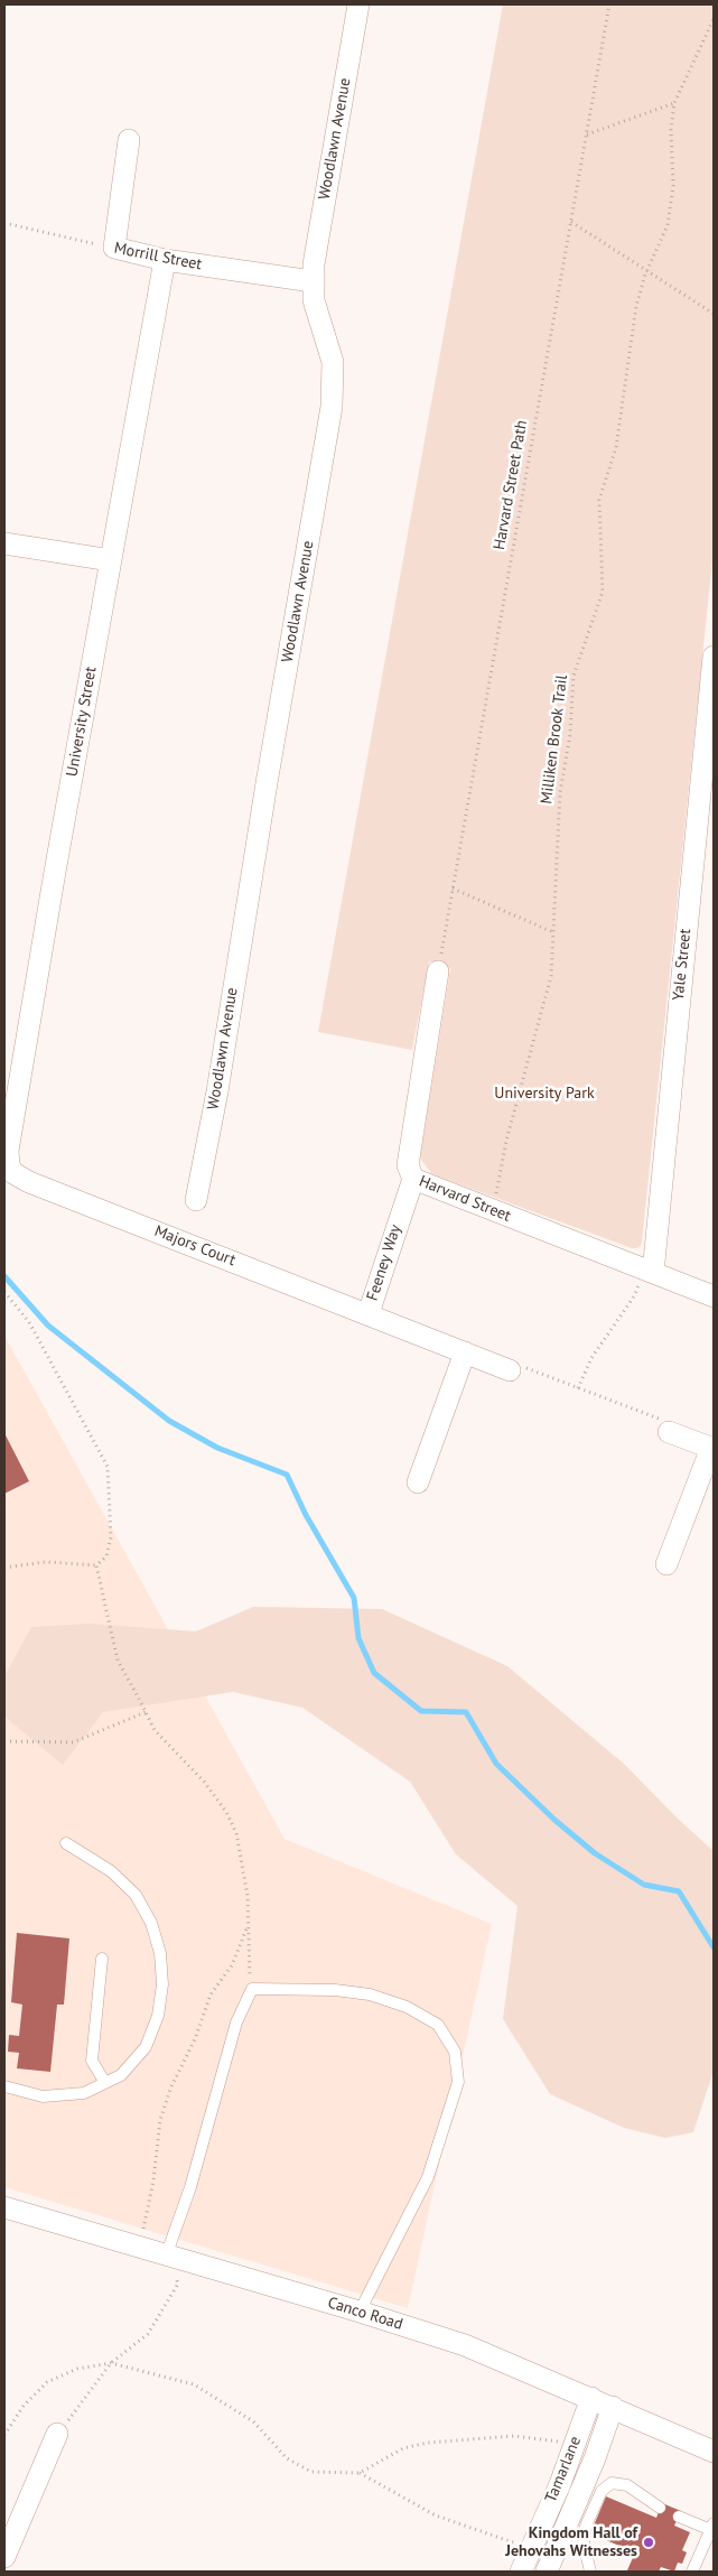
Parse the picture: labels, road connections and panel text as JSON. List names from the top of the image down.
{
  "streets": {
    "street": [
      "Woodlawn Avenue",
      "Morrill Street",
      "University Street",
      "Yale Street",
      "Harvard Street",
      "Majors Court",
      "Feeney Way",
      "Canco Road",
      "Tamarlane"
    ],
    "path": ["Harvard Street Path", "Milliken Brook Trail"]
  },
  "crossings": [
    ["Woodlawn Avenue", "Morrill Street"],
    ["Morrill Street", "University Street"],
    ["Harvard Street Path", "Harvard Street"],
    ["University Street", "Majors Court"],
    ["Milliken Brook Trail", "Harvard Street"],
    ["Yale Street", "Harvard Street"],
    ["Harvard Street", "Feeney Way"],
    ["Majors Court", "Feeney Way"],
    ["Canco Road", "Tamarlane"]
  ],
  "parks": ["University Park"],
  "places": ["Kingdom Hall of Jehovahs Witnesses"]
}
